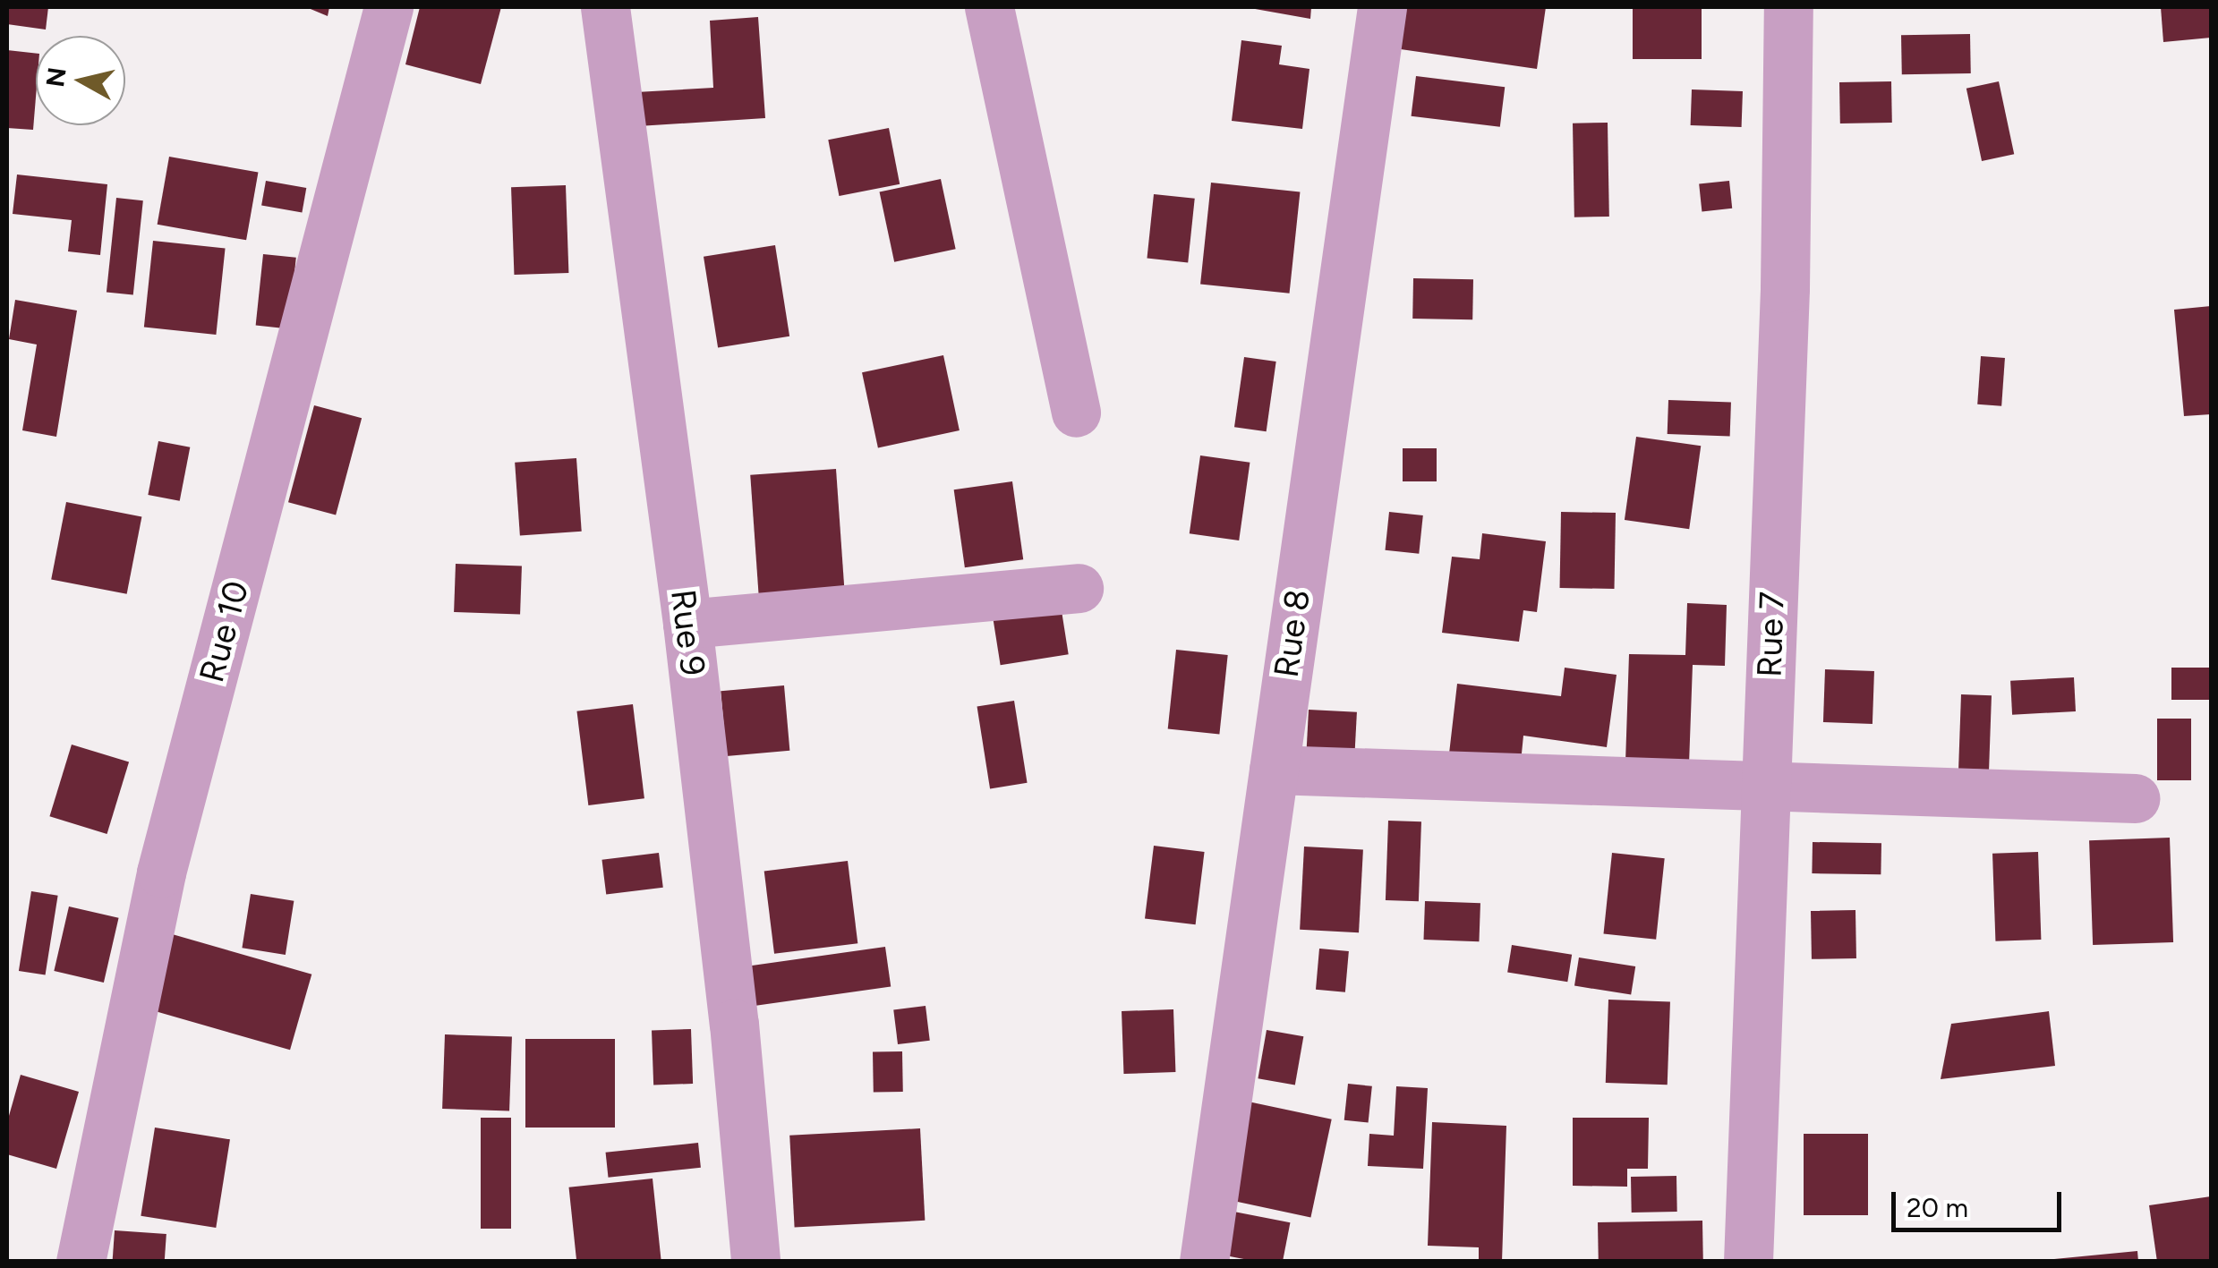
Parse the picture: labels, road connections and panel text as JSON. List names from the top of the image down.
{
  "streets": {
    "street": [
      "Rue 10",
      "Rue 9",
      "Rue 8",
      "Rue 7"
    ]
  },
  "scale_bar": "20 m",
  "north": "left"
}
